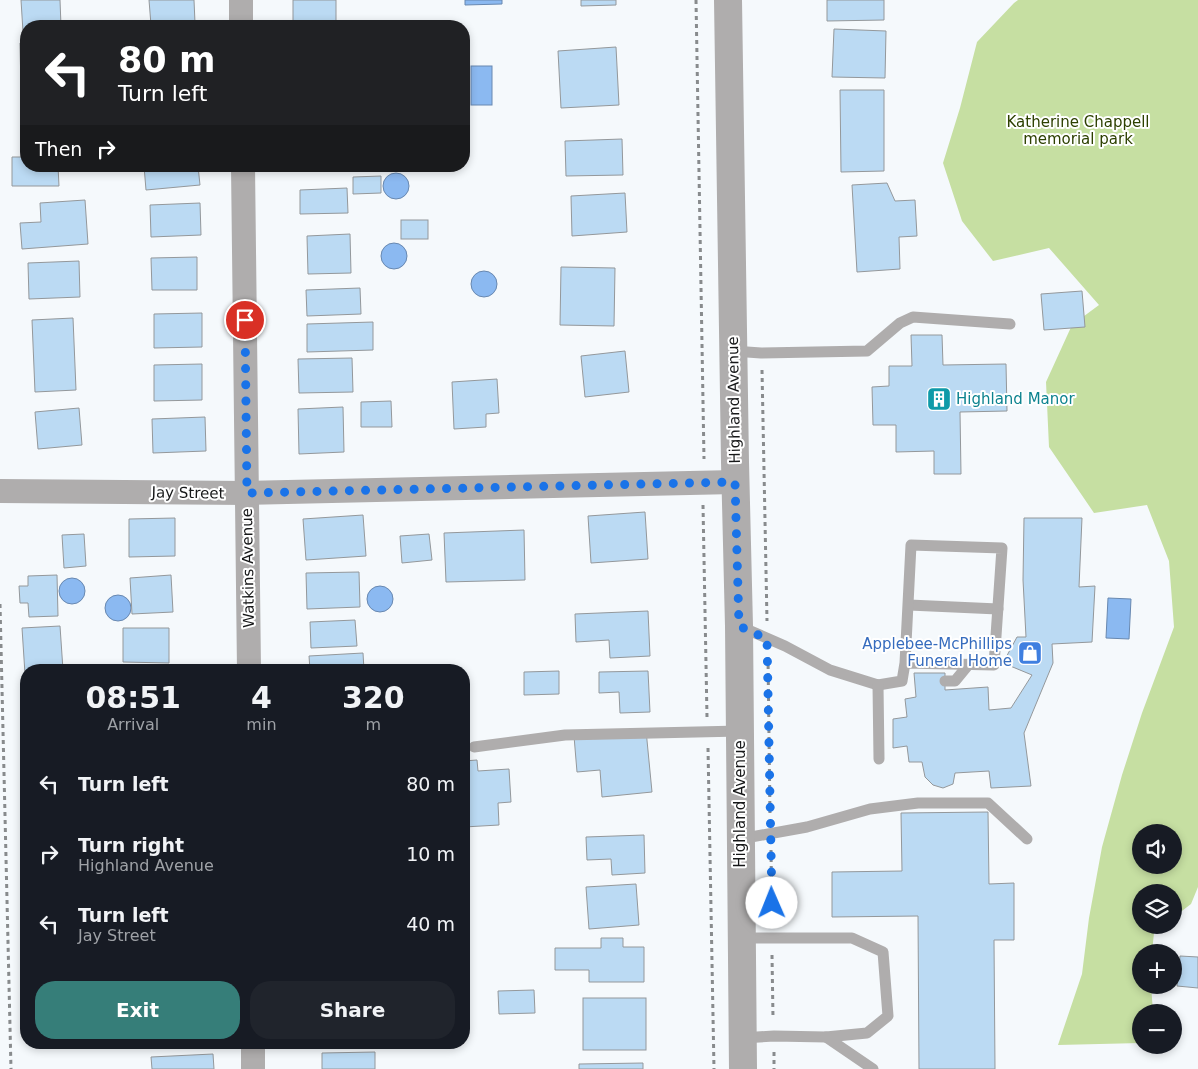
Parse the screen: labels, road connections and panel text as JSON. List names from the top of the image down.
{
  "streets": {
    "street": ["Highland Avenue", "Jay Street", "Watkins Avenue"]
  },
  "crossings": [
    ["Highland Avenue", "Jay Street"],
    ["Jay Street", "Watkins Avenue"]
  ],
  "parks": ["Katherine Chappell memorial park"],
  "places": {
    "building": ["Highland Manor"],
    "shop": ["Applebee-McPhillips Funeral Home"]
  },
  "page": {
    "turn": ["80 m", "Turn left"],
    "then": "Then",
    "eta": [
      "08:51",
      "Arrival",
      "4",
      "min",
      "320",
      "m"
    ],
    "list": [
      {
        "name": "Turn left",
        "value": "80 m"
      },
      {
        "name": "Turn right",
        "note": "Highland Avenue",
        "value": "10 m"
      },
      {
        "name": "Turn left",
        "note": "Jay Street",
        "value": "40 m"
      }
    ],
    "map_buttons": ["+", "−"],
    "buttons": ["Exit", "Share"]
  }
}
